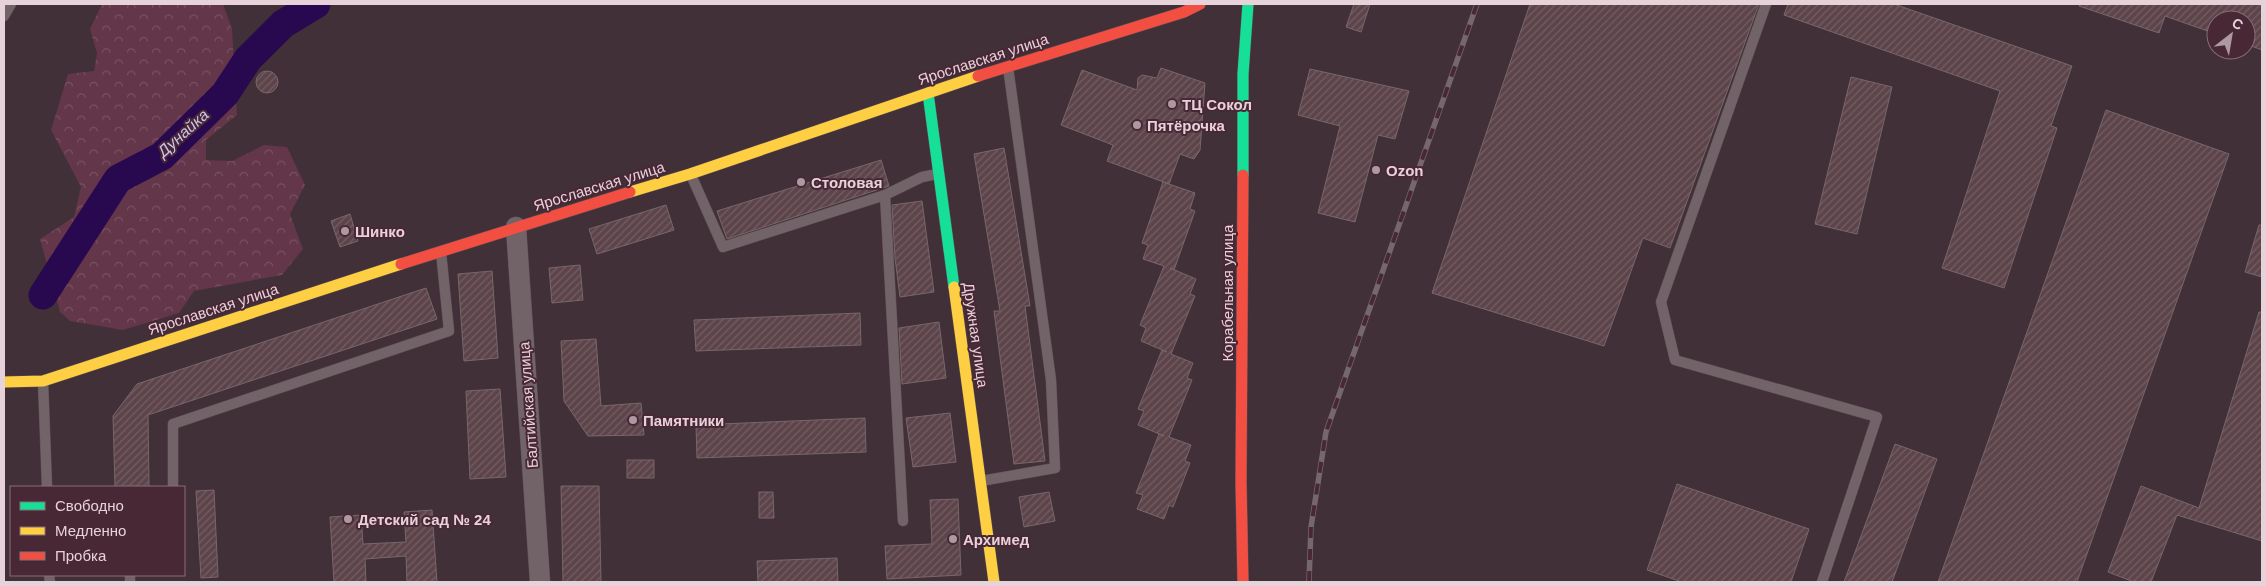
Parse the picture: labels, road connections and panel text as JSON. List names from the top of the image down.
{
  "streets": {
    "street": [
      "Ярославская улица",
      "Корабельная улица",
      "Дружная улица",
      "Балтийская улица"
    ]
  },
  "crossings": [
    ["Ярославская улица", "Дружная улица"],
    ["Ярославская улица", "Балтийская улица"]
  ],
  "water": ["Дунайка"],
  "places": [
    "ТЦ Сокол",
    "Пятёрочка",
    "Ozon",
    "Столовая",
    "Шинко",
    "Памятники",
    "Детский сад № 24",
    "Архимед"
  ],
  "legend": ["Свободно", "Медленно", "Пробка"],
  "north": "top right"
}
